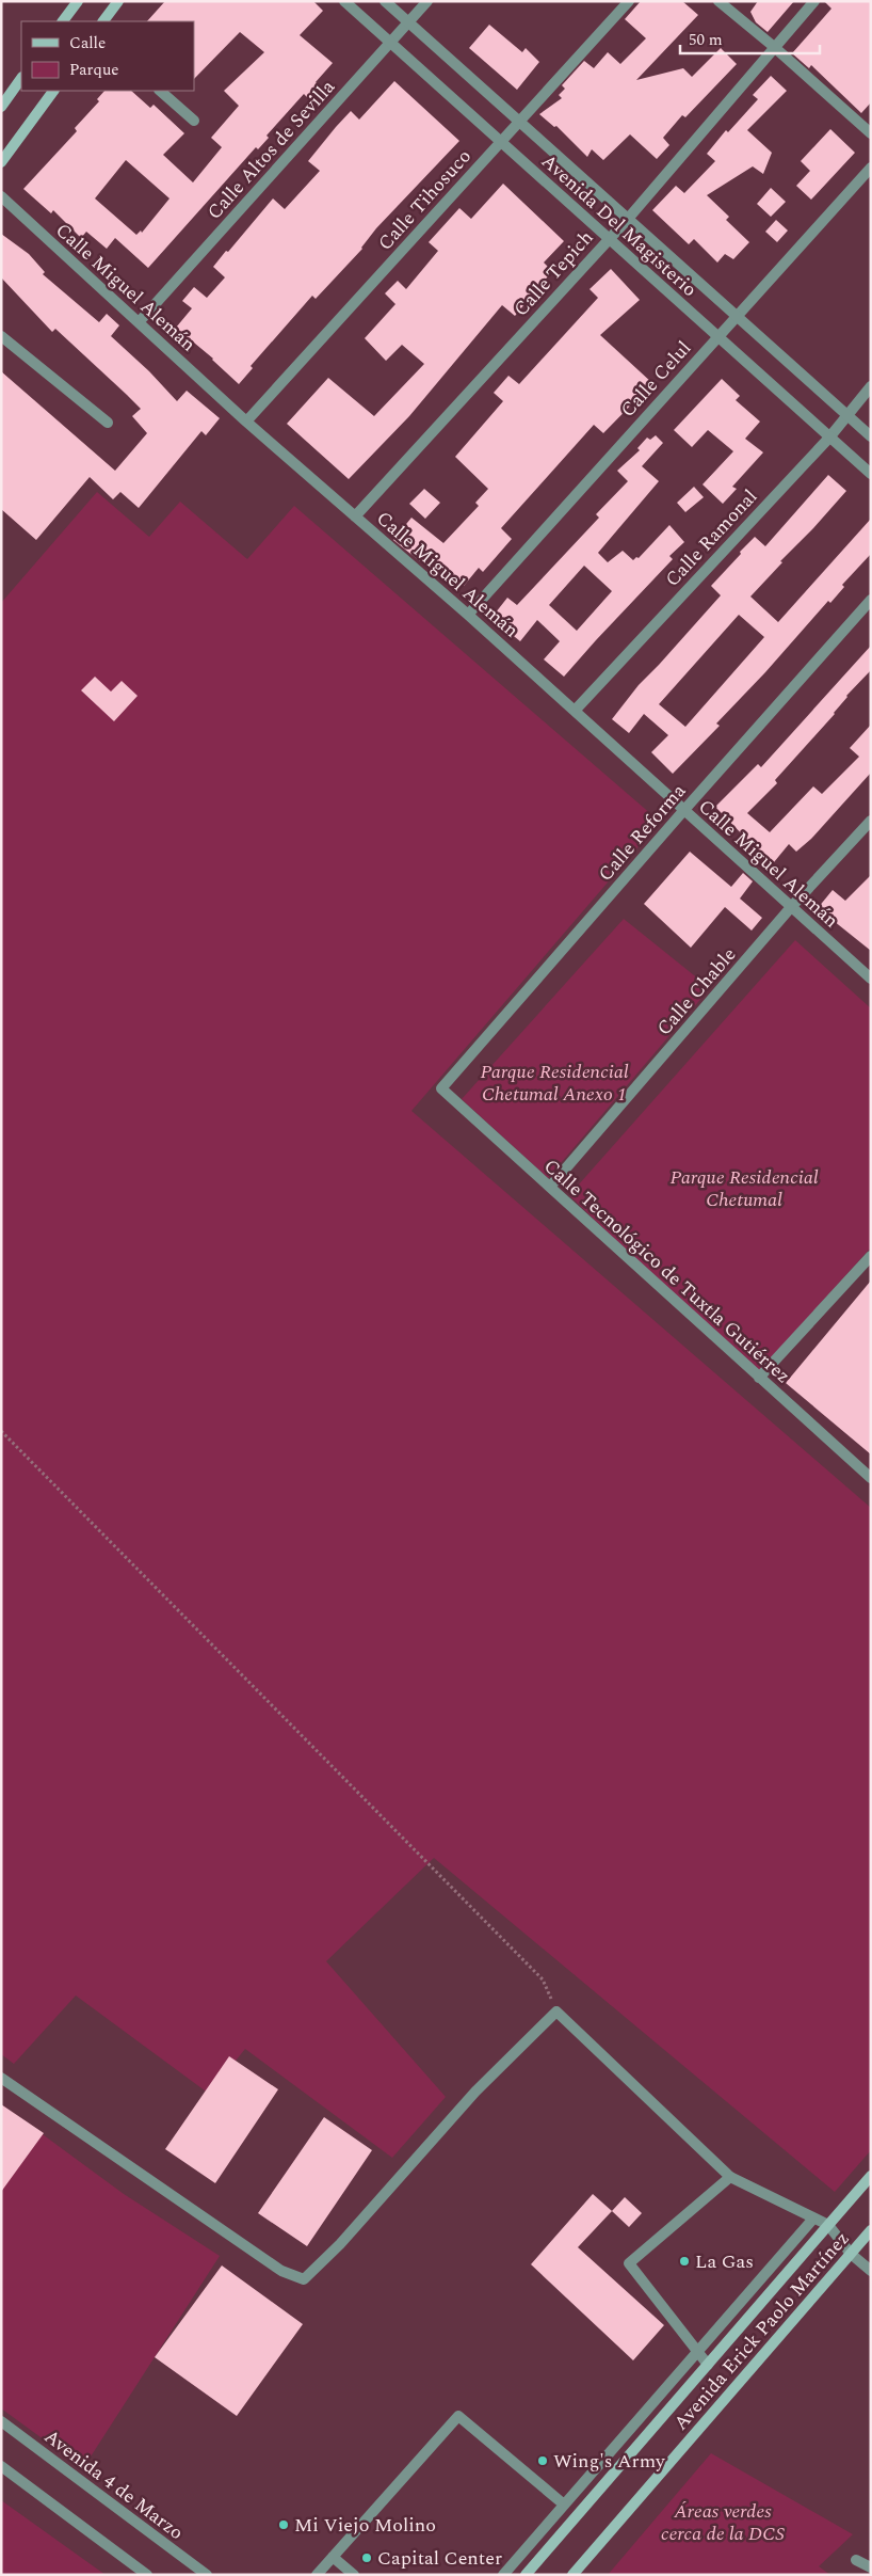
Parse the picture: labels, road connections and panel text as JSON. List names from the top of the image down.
{
  "streets": {
    "main road": ["Avenida Erick Paolo Martínez"],
    "street": [
      "Calle Altos de Sevilla",
      "Calle Tihosuco",
      "Avenida Del Magisterio",
      "Calle Tepich",
      "Calle Miguel Alemán",
      "Calle Celul",
      "Calle Ramonal",
      "Calle Reforma",
      "Calle Chable",
      "Calle Tecnológico de Tuxtla Gutiérrez",
      "Avenida 4 de Marzo"
    ]
  },
  "crossings": [
    ["Calle Altos de Sevilla", "Avenida Del Magisterio"],
    ["Calle Altos de Sevilla", "Calle Miguel Alemán"],
    ["Calle Tihosuco", "Avenida Del Magisterio"],
    ["Calle Tihosuco", "Calle Miguel Alemán"],
    ["Avenida Del Magisterio", "Calle Tepich"],
    ["Avenida Del Magisterio", "Calle Celul"],
    ["Avenida Del Magisterio", "Calle Ramonal"],
    ["Calle Tepich", "Calle Miguel Alemán"],
    ["Calle Miguel Alemán", "Calle Celul"],
    ["Calle Miguel Alemán", "Calle Ramonal"],
    ["Calle Miguel Alemán", "Calle Reforma"],
    ["Calle Miguel Alemán", "Calle Chable"],
    ["Calle Reforma", "Calle Tecnológico de Tuxtla Gutiérrez"],
    ["Calle Chable", "Calle Tecnológico de Tuxtla Gutiérrez"]
  ],
  "parks": ["Parque Residencial Chetumal Anexo 1", "Parque Residencial Chetumal", "Áreas verdes cerca de la DCS"],
  "places": [
    "La Gas",
    "Wing's Army",
    "Mi Viejo Molino",
    "Capital Center"
  ],
  "legend": ["Calle", "Parque"],
  "scale_bar": "50 m"
}
